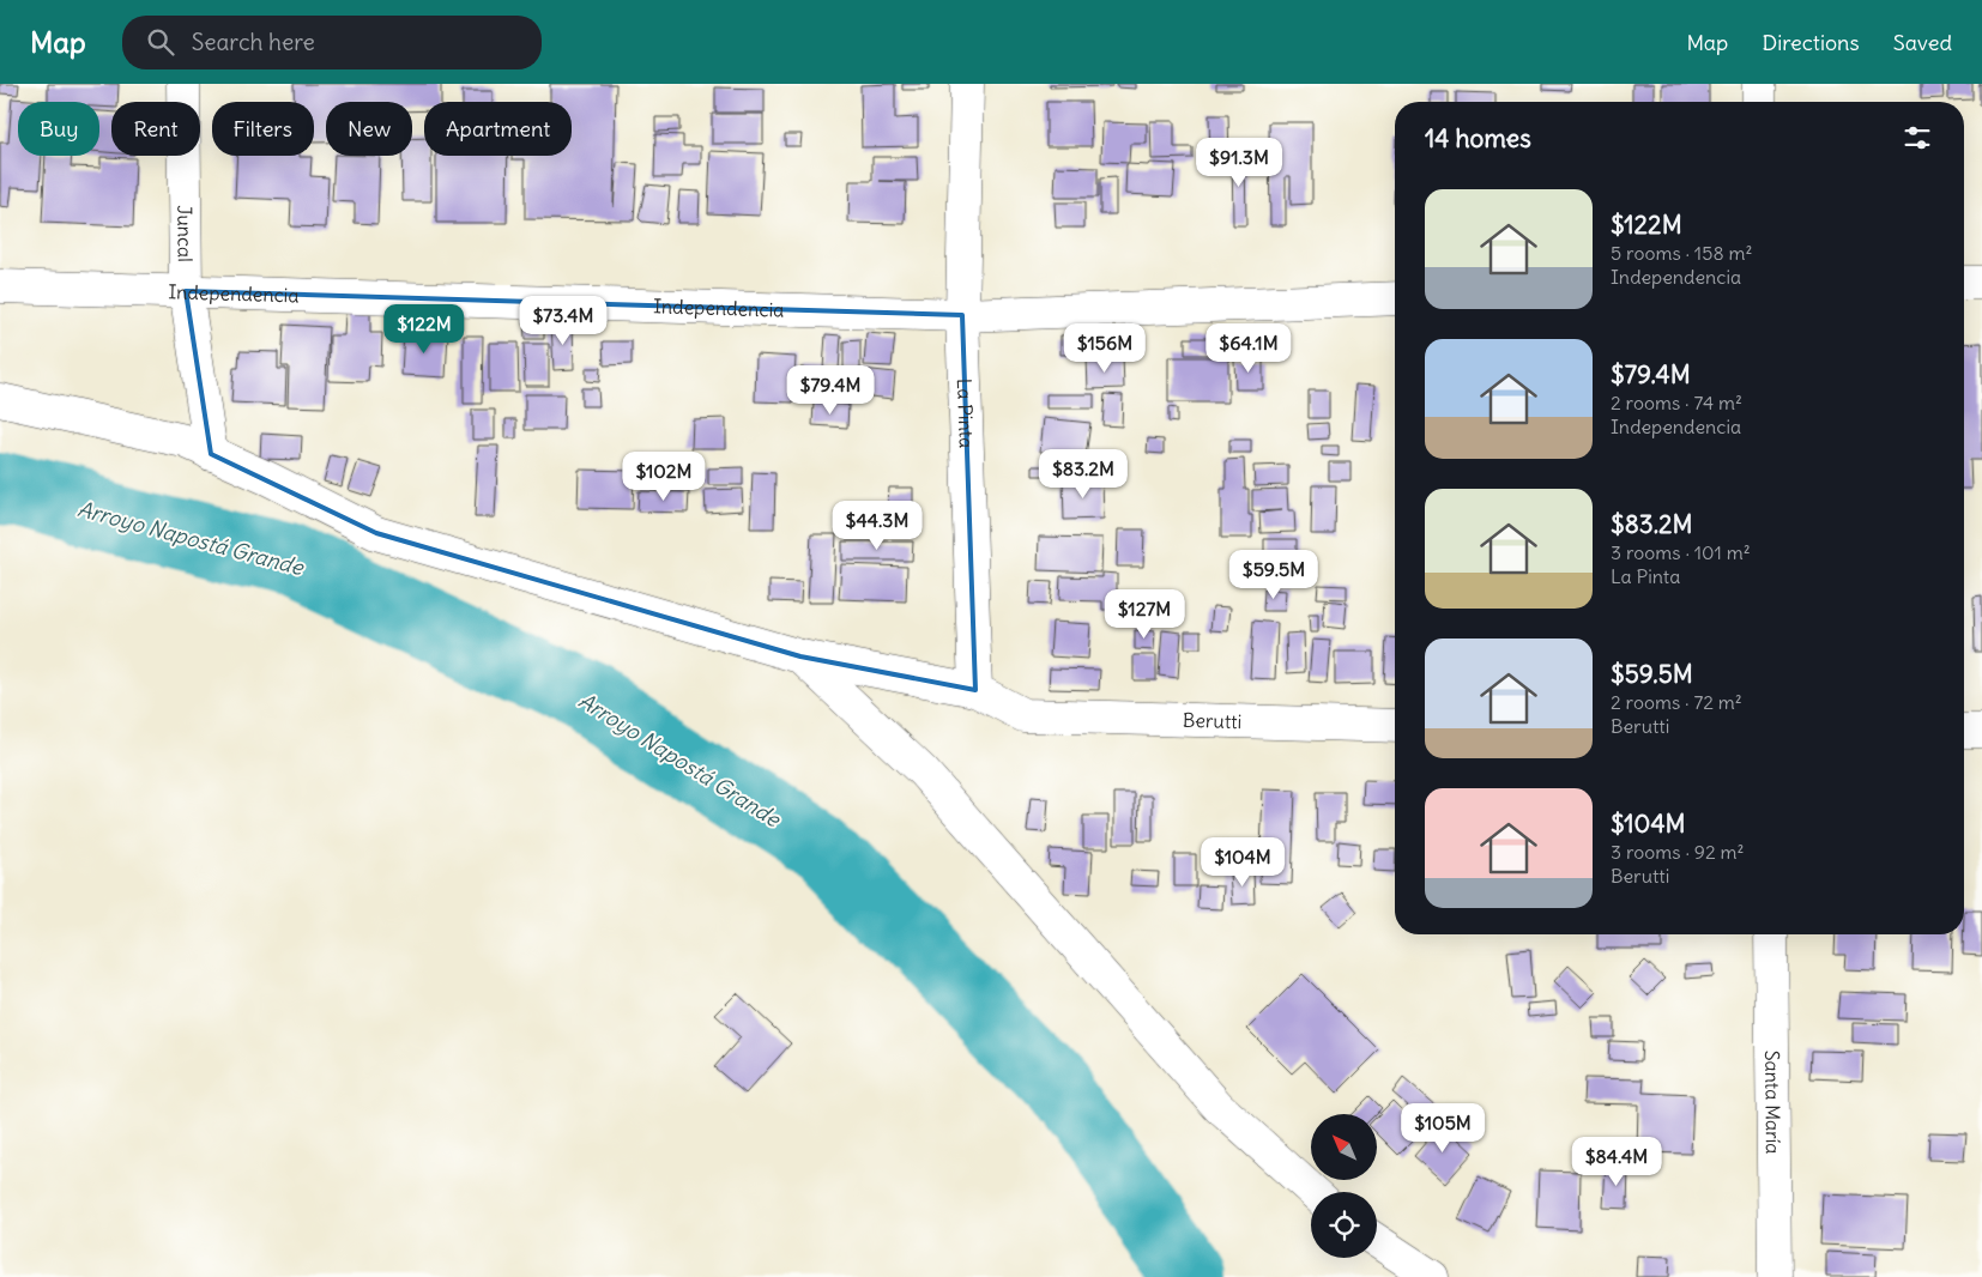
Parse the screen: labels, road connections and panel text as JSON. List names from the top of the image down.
{
  "streets": {
    "street": [
      "Juncal",
      "Independencia",
      "La Pinta",
      "Berutti",
      "Santa María"
    ]
  },
  "crossings": [
    ["Juncal", "Independencia"],
    ["Independencia", "La Pinta"],
    ["La Pinta", "Berutti"]
  ],
  "water": ["Arroyo Napostá Grande"],
  "north": "top left",
  "page": {
    "header": "Map",
    "search": "Search here",
    "nav": ["Map", "Directions", "Saved"],
    "chip": [
      "Buy",
      "Rent",
      "Filters",
      "New",
      "Apartment"
    ],
    "heading": "14 homes",
    "price": [
      "$91.3M",
      "$73.4M",
      "$122M",
      "$156M",
      "$64.1M",
      "$79.4M",
      "$83.2M",
      "$102M",
      "$44.3M",
      "$59.5M",
      "$127M",
      "$104M",
      "$105M",
      "$84.4M"
    ],
    "list": [
      {
        "name": "$122M",
        "note": "5 rooms · 158 m² · Independencia"
      },
      {
        "name": "$79.4M",
        "note": "2 rooms · 74 m² · Independencia"
      },
      {
        "name": "$83.2M",
        "note": "3 rooms · 101 m² · La Pinta"
      },
      {
        "name": "$59.5M",
        "note": "2 rooms · 72 m² · Berutti"
      },
      {
        "name": "$104M",
        "note": "3 rooms · 92 m² · Berutti"
      }
    ]
  }
}
